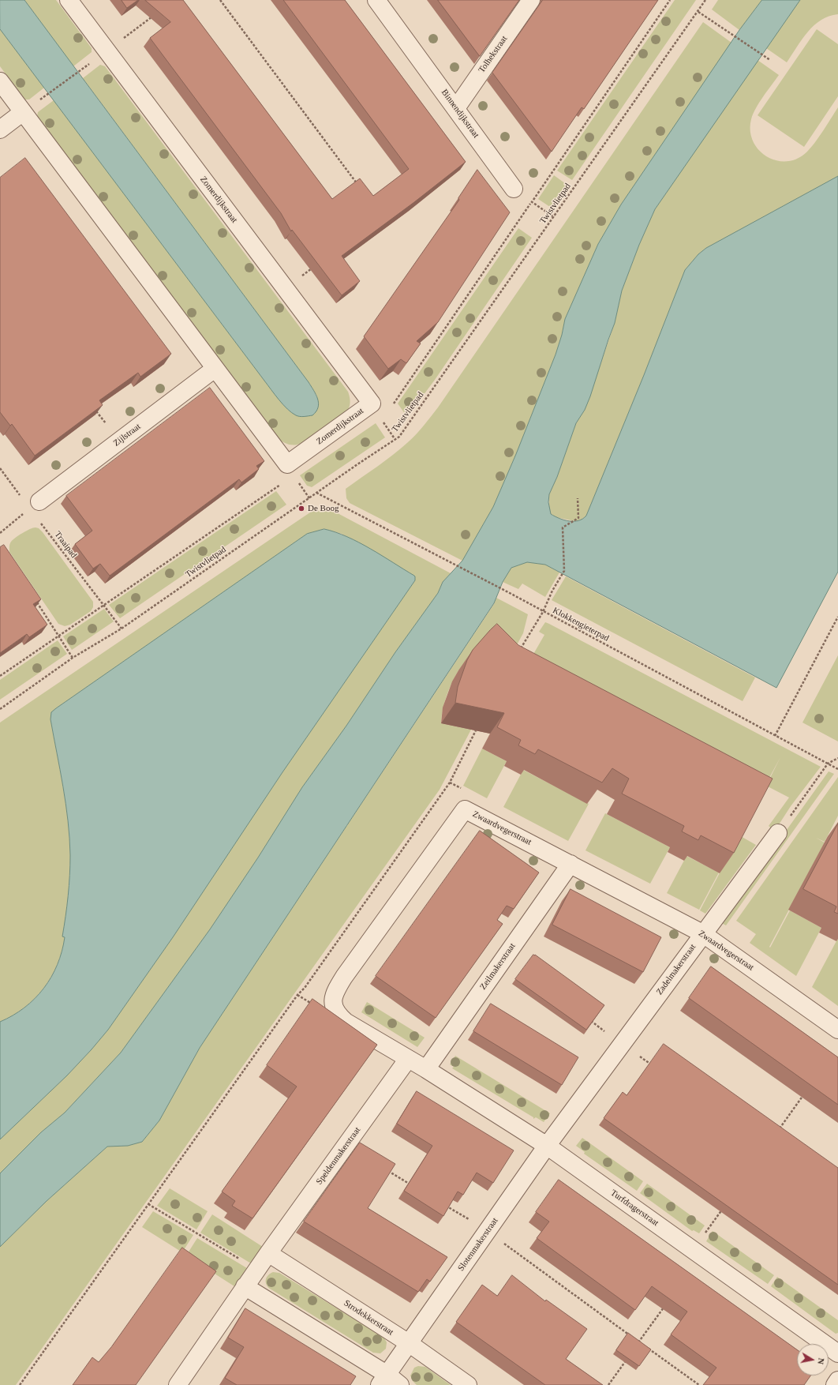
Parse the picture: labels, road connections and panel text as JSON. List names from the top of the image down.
{
  "streets": {
    "street": [
      "Tolhekstraat",
      "Binnendijkstraat",
      "Zomerdijkstraat",
      "Zijlstraat",
      "Zwaardvegerstraat",
      "Zeilmakerstraat",
      "Zadelmakerstraat",
      "Speldenmakerstraat",
      "Turfdragerstraat",
      "Slotenmakerstraat",
      "Strodekkerstraat"
    ],
    "path": ["Twistvlietpad", "Traaipad", "Klokkengieterpad"]
  },
  "crossings": [
    ["Tolhekstraat", "Binnendijkstraat"],
    ["Zomerdijkstraat", "Zijlstraat"],
    ["Twistvlietpad", "Traaipad"],
    ["Twistvlietpad", "Klokkengieterpad"],
    ["Zijlstraat", "Traaipad"],
    ["Zwaardvegerstraat", "Zeilmakerstraat"],
    ["Zwaardvegerstraat", "Zadelmakerstraat"],
    ["Zwaardvegerstraat", "Speldenmakerstraat"],
    ["Zwaardvegerstraat", "Turfdragerstraat"],
    ["Zeilmakerstraat", "Turfdragerstraat"],
    ["Zadelmakerstraat", "Turfdragerstraat"],
    ["Zadelmakerstraat", "Slotenmakerstraat"],
    ["Speldenmakerstraat", "Strodekkerstraat"],
    ["Turfdragerstraat", "Slotenmakerstraat"],
    ["Slotenmakerstraat", "Strodekkerstraat"]
  ],
  "places": ["De Boog"],
  "north": "right"
}
